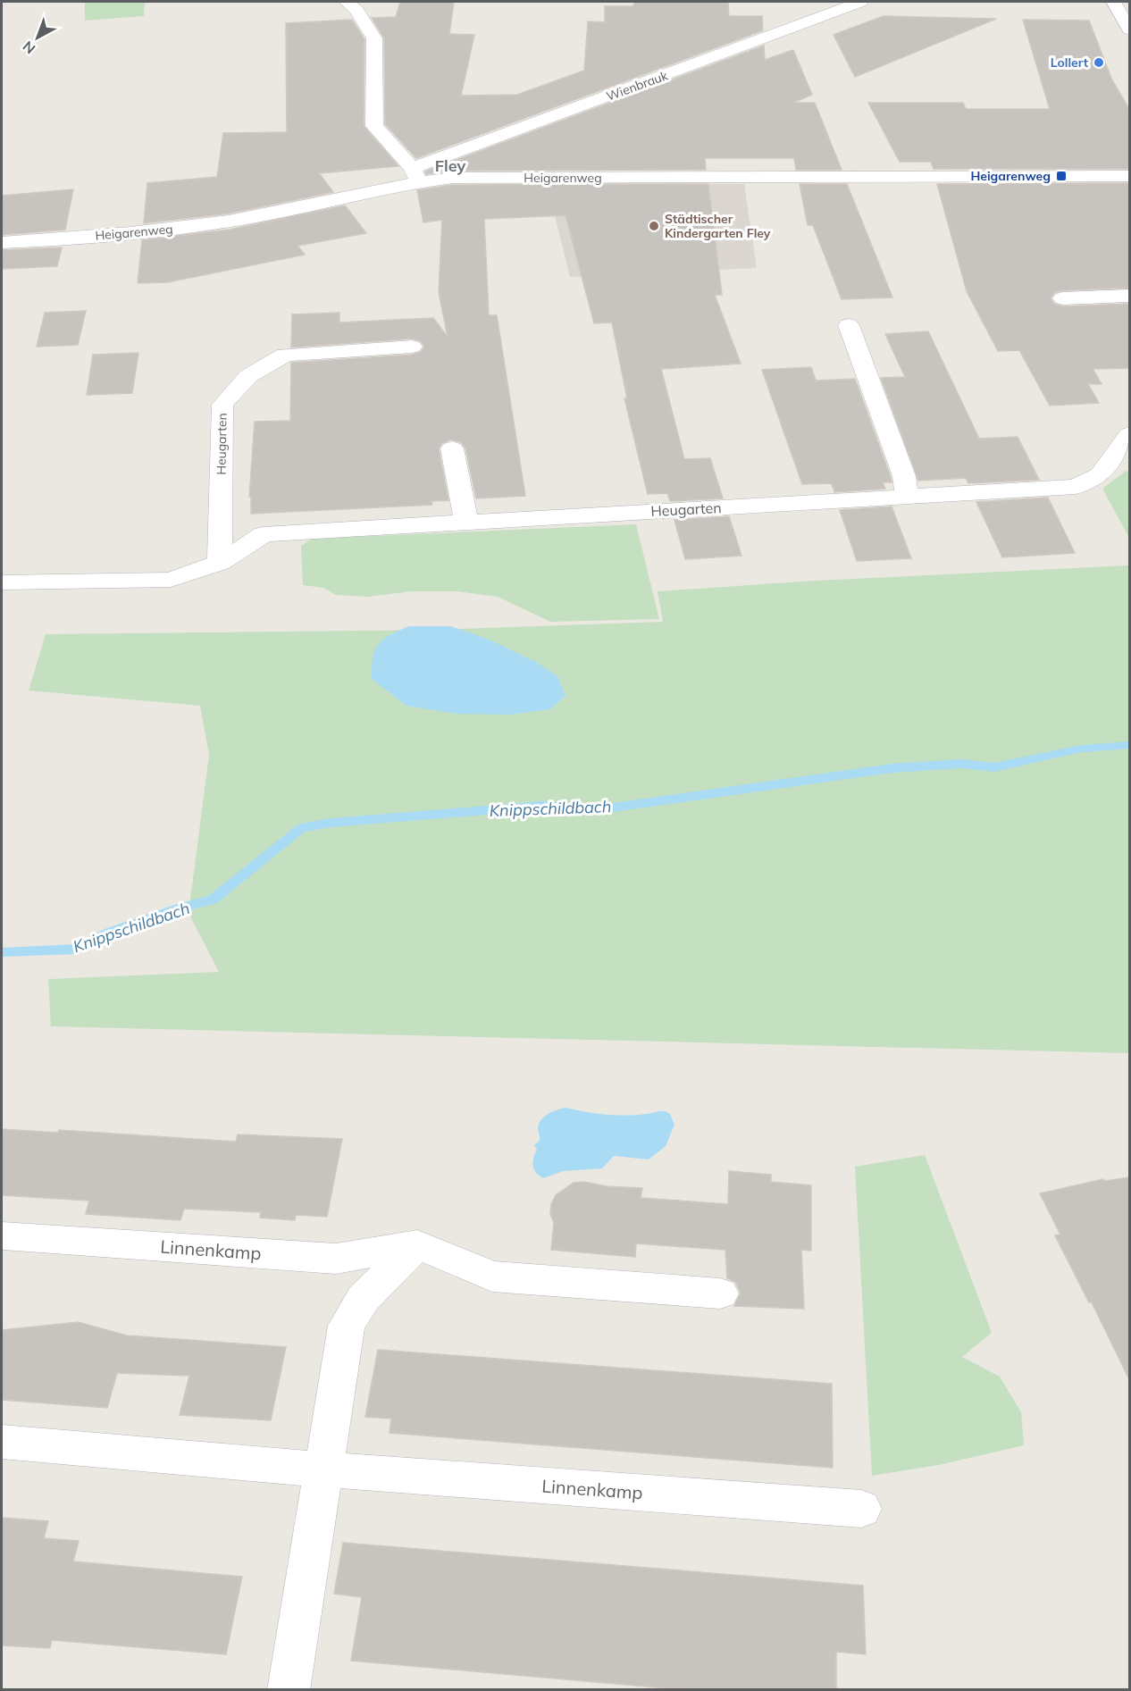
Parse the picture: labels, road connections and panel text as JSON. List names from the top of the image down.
{
  "streets": {
    "street": [
      "Wienbrauk",
      "Heigarenweg",
      "Heugarten",
      "Linnenkamp"
    ]
  },
  "crossings": [
    ["Wienbrauk", "Heigarenweg"]
  ],
  "districts": ["Fley"],
  "water": ["Knippschildbach"],
  "places": {
    "other": ["Lollert", "Städtischer Kindergarten Fley"],
    "transit": ["Heigarenweg"]
  },
  "north": "bottom left"
}
